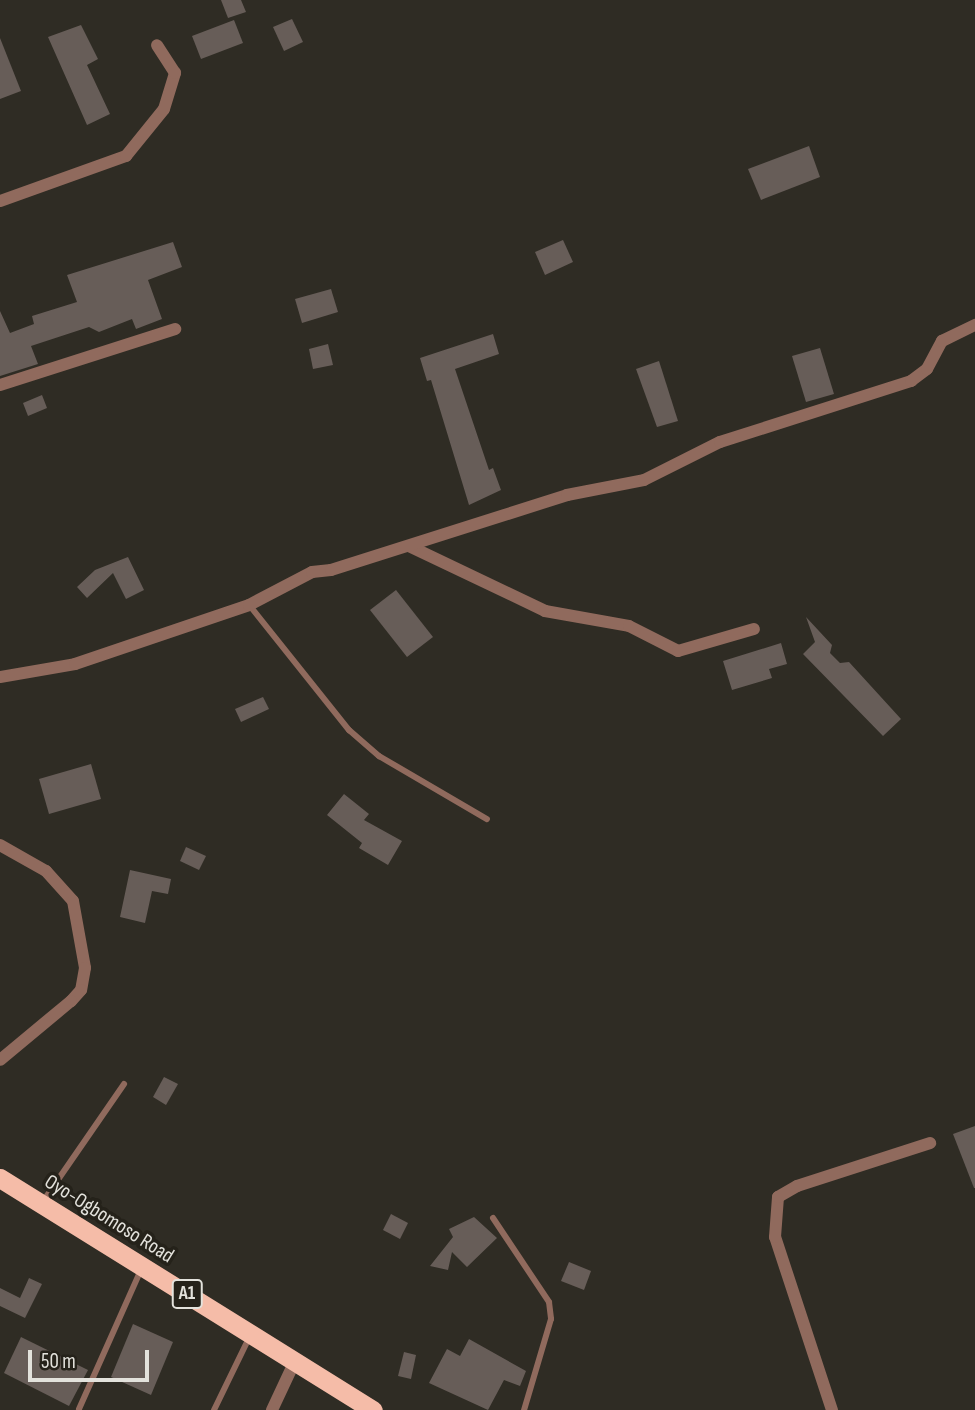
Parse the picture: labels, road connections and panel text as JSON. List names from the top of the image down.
{
  "streets": {
    "highway": ["Oyo-Ogbomoso Road", "A1"]
  },
  "scale_bar": "50 m"
}
